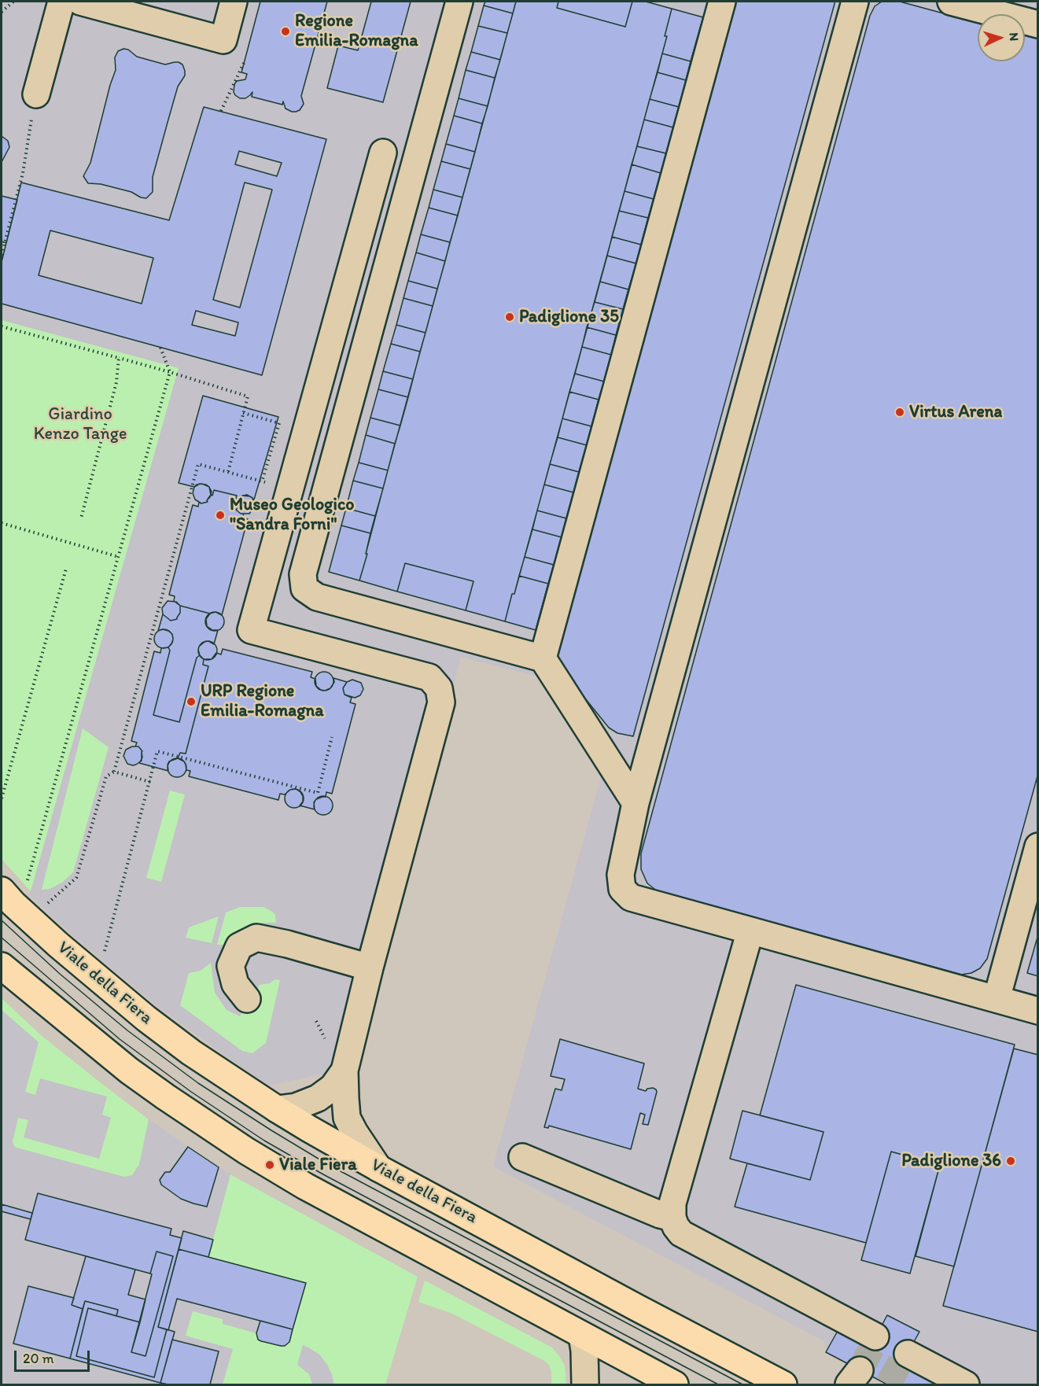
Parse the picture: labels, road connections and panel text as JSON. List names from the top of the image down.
{
  "streets": {
    "main road": ["Viale della Fiera"]
  },
  "parks": ["Giardino Kenzo Tange"],
  "places": [
    "Regione Emilia-Romagna",
    "Padiglione 35",
    "Virtus Arena",
    "Museo Geologico \"Sandra Forni\"",
    "URP Regione Emilia-Romagna",
    "Padiglione 36",
    "Viale Fiera"
  ],
  "scale_bar": "20 m",
  "north": "right"
}
